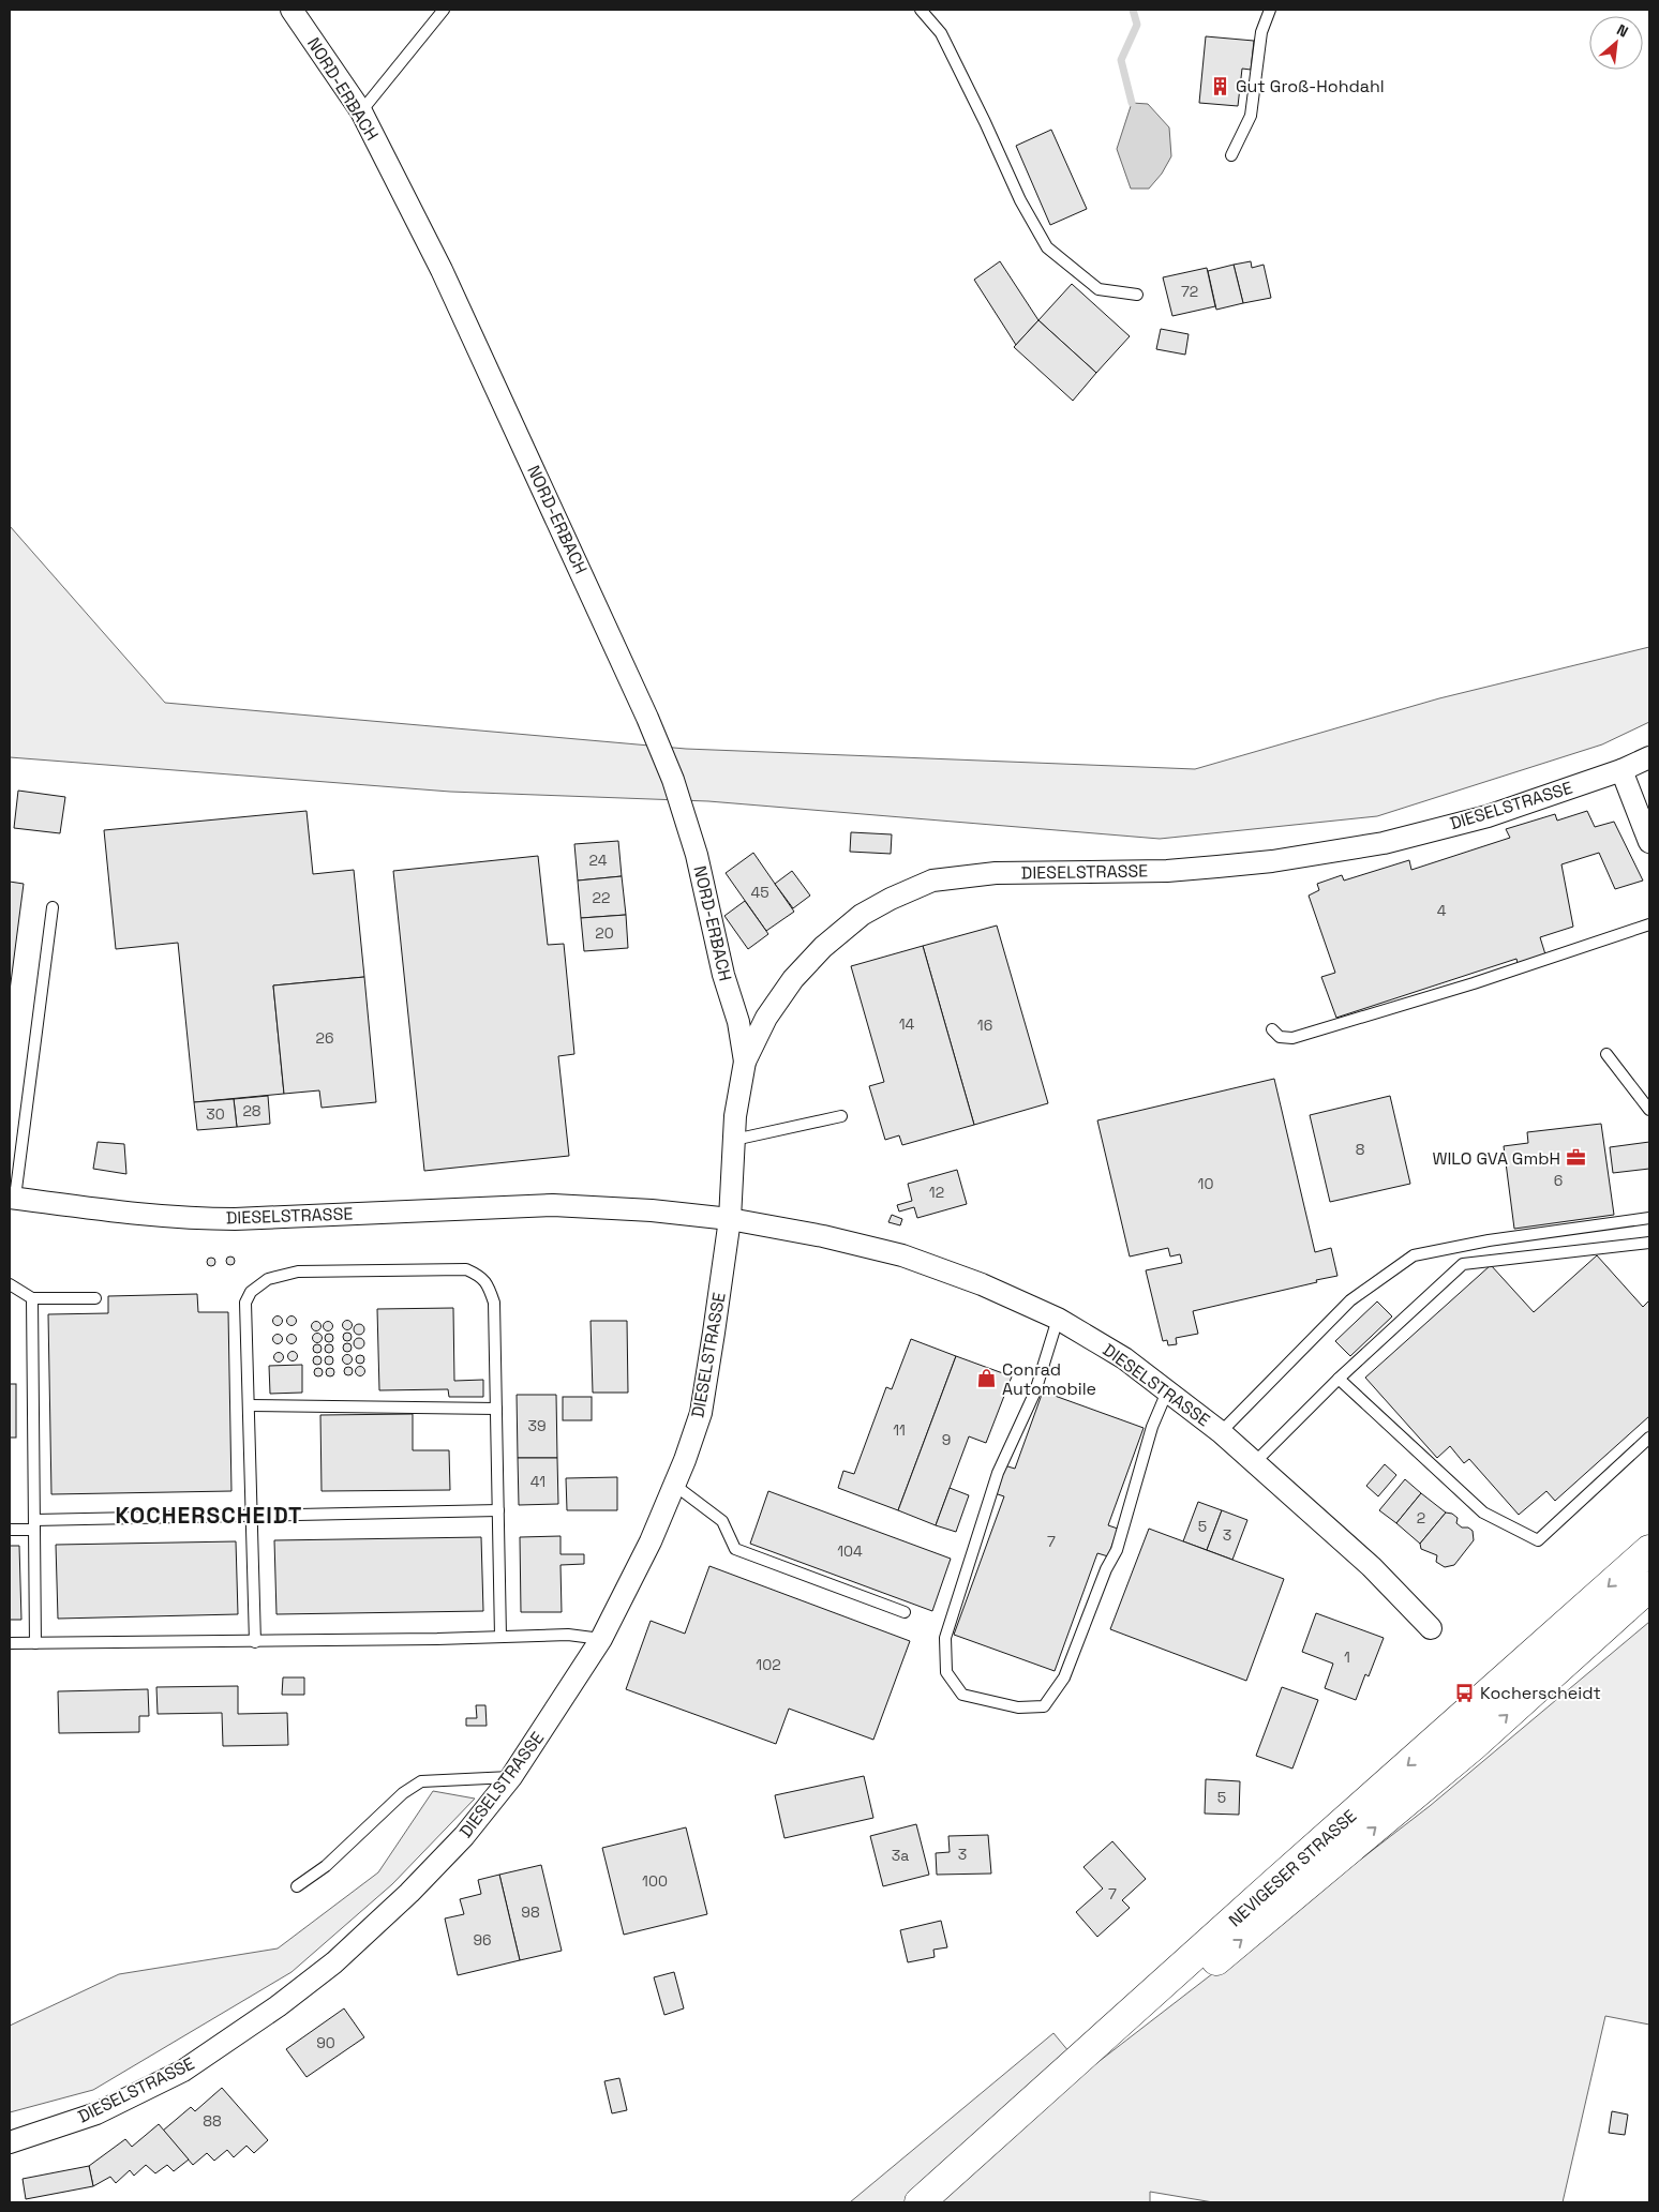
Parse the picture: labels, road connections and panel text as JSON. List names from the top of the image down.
{
  "streets": {
    "main road": ["NEVIGESER STRASSE"],
    "street": ["NORD-ERBACH", "DIESELSTRASSE"]
  },
  "crossings": [
    ["NORD-ERBACH", "DIESELSTRASSE"]
  ],
  "districts": ["KOCHERSCHEIDT"],
  "places": {
    "building": ["Gut Groß-Hohdahl"],
    "office": ["WILO GVA GmbH"],
    "shop": ["Conrad Automobile"],
    "bus stop": ["Kocherscheidt"]
  },
  "house_numbers": [
    "72",
    "24",
    "45",
    "22",
    "4",
    "20",
    "14",
    "16",
    "26",
    "28",
    "30",
    "8",
    "6",
    "10",
    "12",
    "39",
    "11",
    "9",
    "41",
    "2",
    "5",
    "3",
    "7",
    "104",
    "1",
    "102",
    "5",
    "3",
    "3a",
    "100",
    "7",
    "98",
    "96",
    "90",
    "88"
  ],
  "north": "top right"
}
